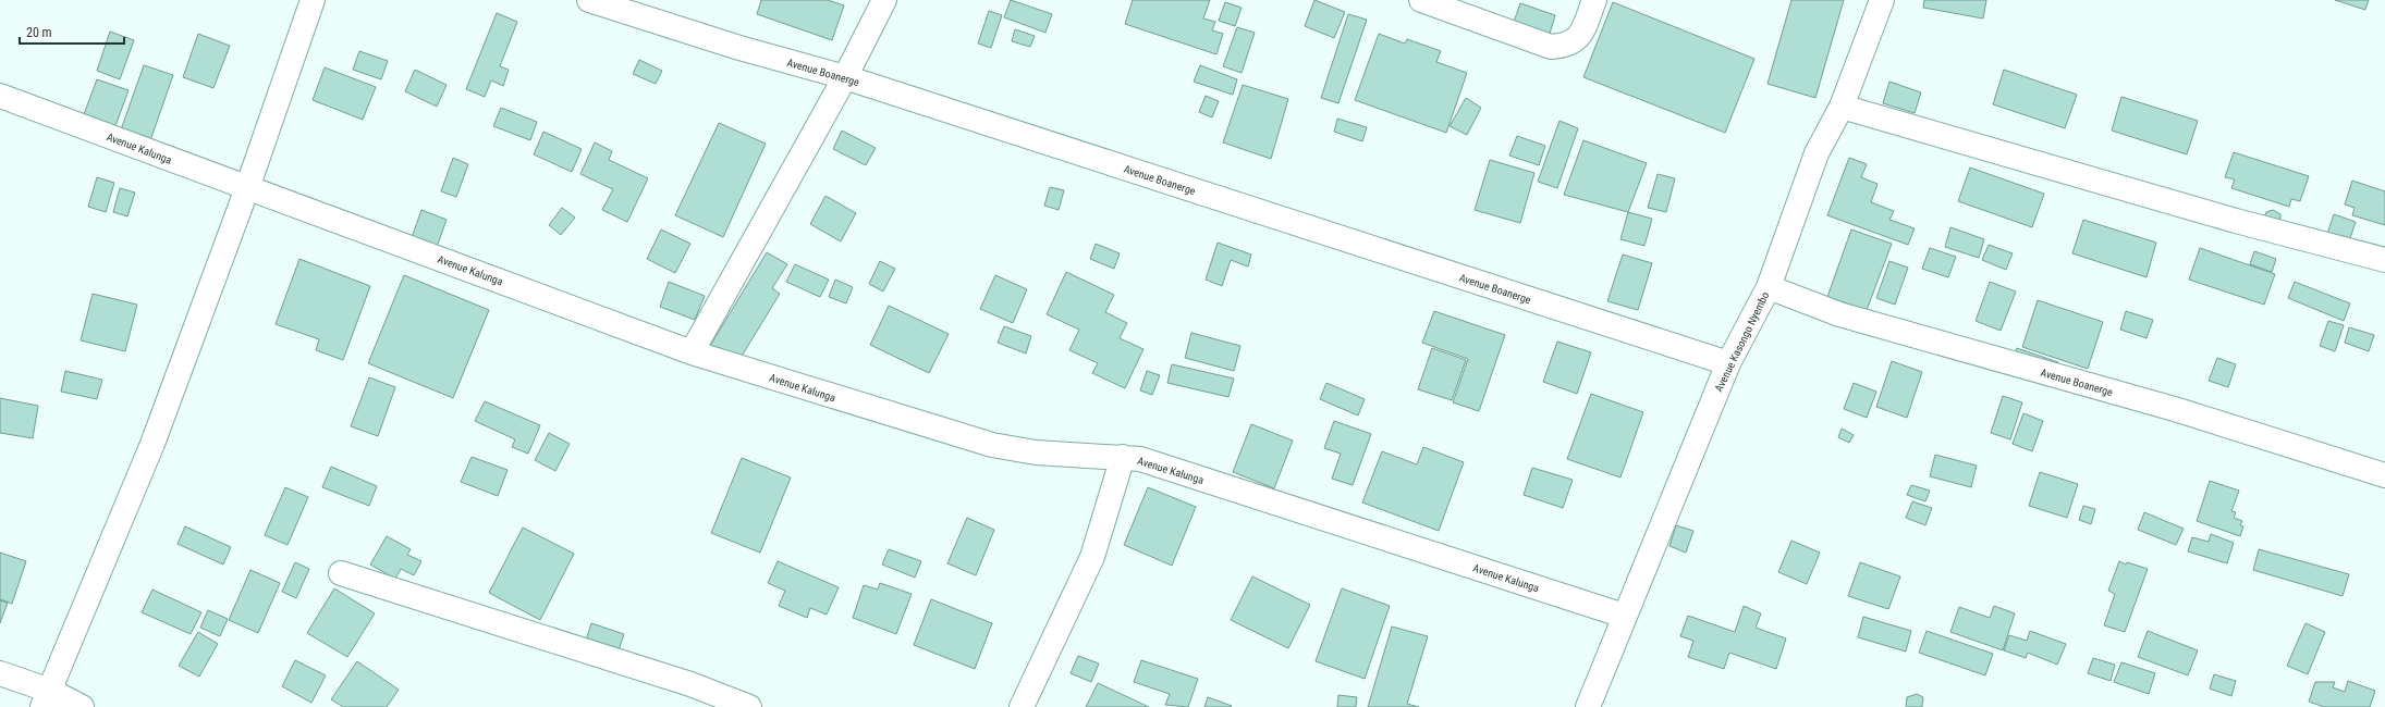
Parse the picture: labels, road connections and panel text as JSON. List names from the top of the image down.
{
  "streets": {
    "street": ["Avenue Boanerge", "Avenue Kalunga", "Avenue Kasongo Nyembo"]
  },
  "crossings": [
    ["Avenue Boanerge", "Avenue Kasongo Nyembo"],
    ["Avenue Kalunga", "Avenue Kasongo Nyembo"]
  ],
  "scale_bar": "20 m"
}
